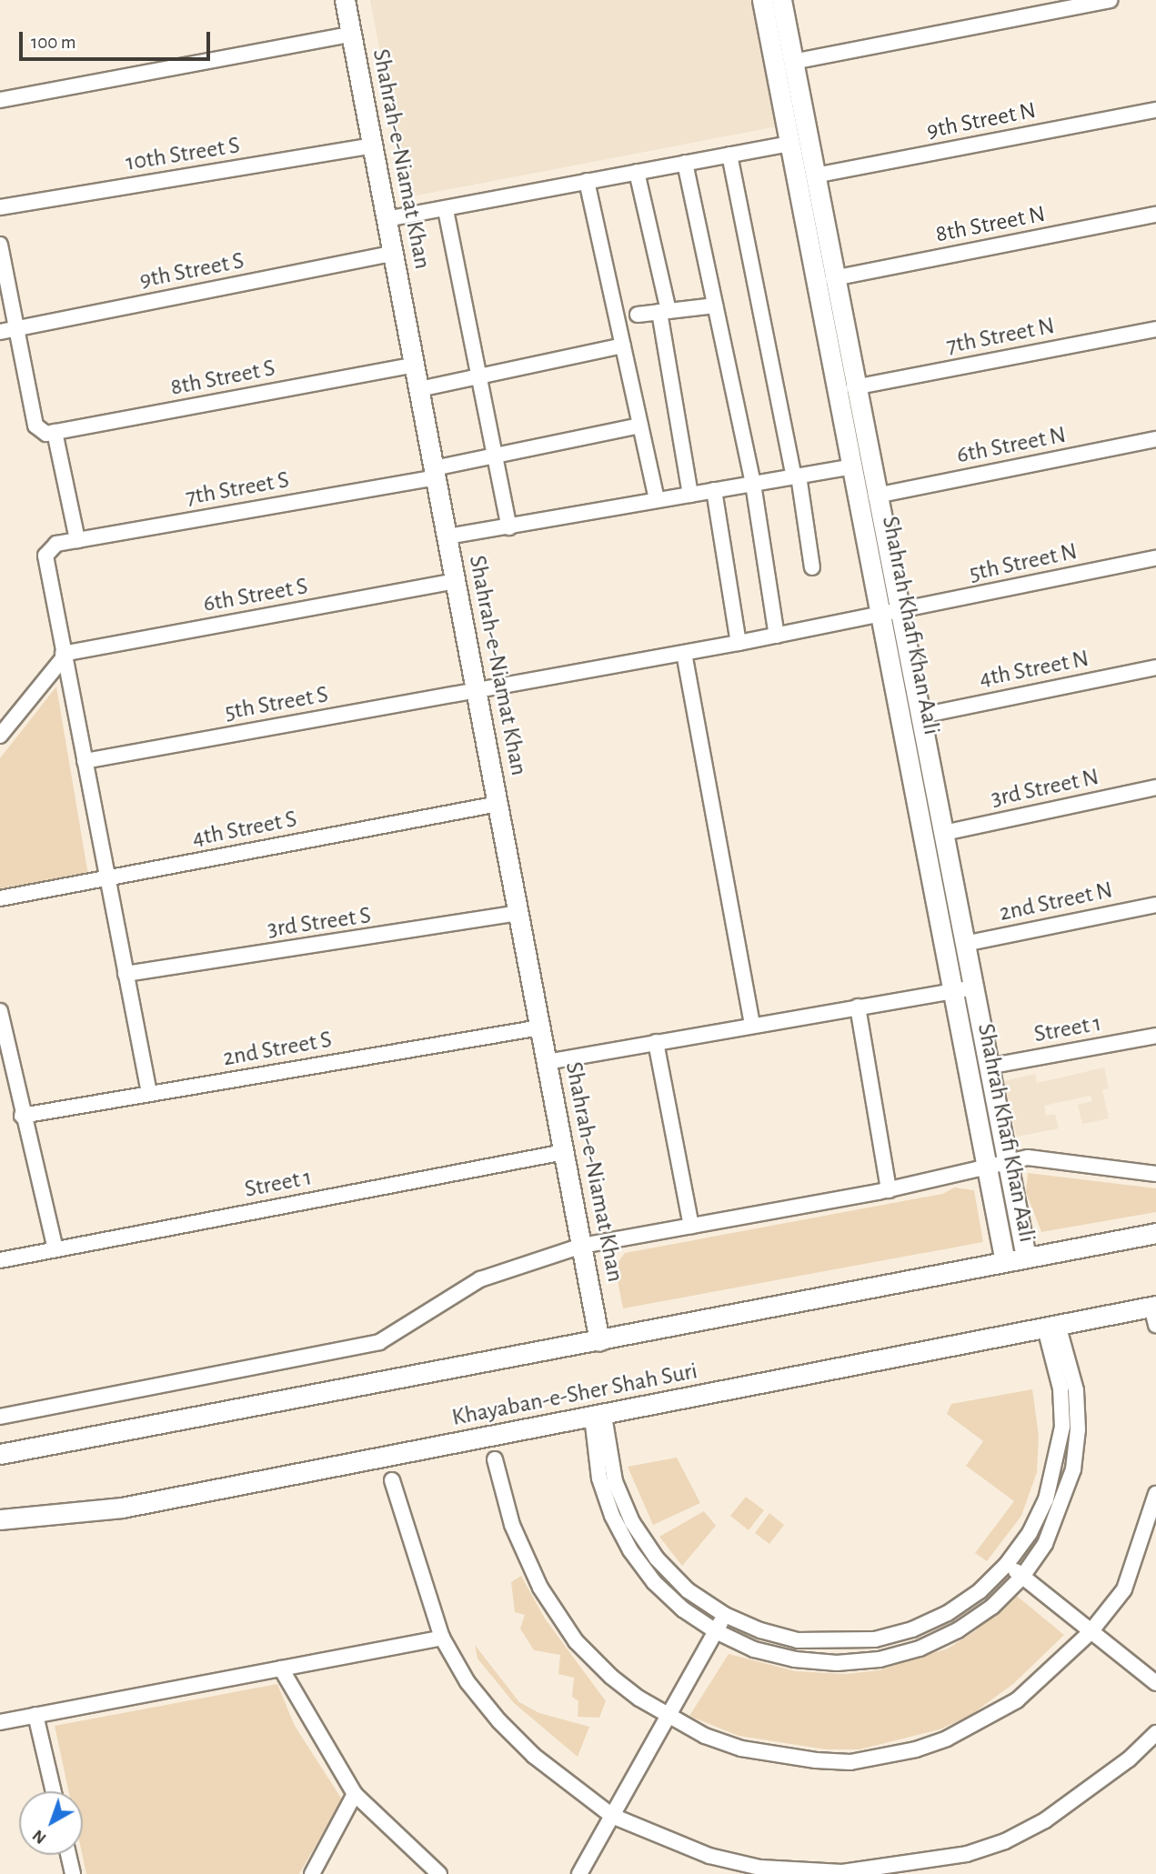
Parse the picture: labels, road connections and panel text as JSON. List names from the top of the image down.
{
  "streets": {
    "main road": ["Shahrah-e-Niamat Khan", "Shahrah Khafi Khan Aali", "Khayaban-e-Sher Shah Suri"],
    "street": [
      "9th Street N",
      "10th Street S",
      "8th Street N",
      "9th Street S",
      "7th Street N",
      "8th Street S",
      "6th Street N",
      "7th Street S",
      "5th Street N",
      "6th Street S",
      "4th Street N",
      "5th Street S",
      "3rd Street N",
      "4th Street S",
      "2nd Street N",
      "3rd Street S",
      "Street 1",
      "2nd Street S"
    ]
  },
  "crossings": [
    ["9th Street N", "Shahrah Khafi Khan Aali"],
    ["10th Street S", "Shahrah-e-Niamat Khan"],
    ["Shahrah-e-Niamat Khan", "9th Street S"],
    ["Shahrah-e-Niamat Khan", "8th Street S"],
    ["Shahrah-e-Niamat Khan", "7th Street S"],
    ["Shahrah-e-Niamat Khan", "6th Street S"],
    ["Shahrah-e-Niamat Khan", "5th Street S"],
    ["Shahrah-e-Niamat Khan", "4th Street S"],
    ["Shahrah-e-Niamat Khan", "3rd Street S"],
    ["Shahrah-e-Niamat Khan", "Street 1"],
    ["Shahrah-e-Niamat Khan", "2nd Street S"],
    ["Shahrah-e-Niamat Khan", "Khayaban-e-Sher Shah Suri"],
    ["8th Street N", "Shahrah Khafi Khan Aali"],
    ["7th Street N", "Shahrah Khafi Khan Aali"],
    ["6th Street N", "Shahrah Khafi Khan Aali"],
    ["7th Street S", "6th Street S"],
    ["5th Street N", "Shahrah Khafi Khan Aali"],
    ["5th Street N", "5th Street S"],
    ["Shahrah Khafi Khan Aali", "4th Street N"],
    ["Shahrah Khafi Khan Aali", "3rd Street N"],
    ["Shahrah Khafi Khan Aali", "2nd Street N"],
    ["Shahrah Khafi Khan Aali", "Street 1"],
    ["Shahrah Khafi Khan Aali", "Khayaban-e-Sher Shah Suri"]
  ],
  "scale_bar": "100 m",
  "north": "bottom left"
}
